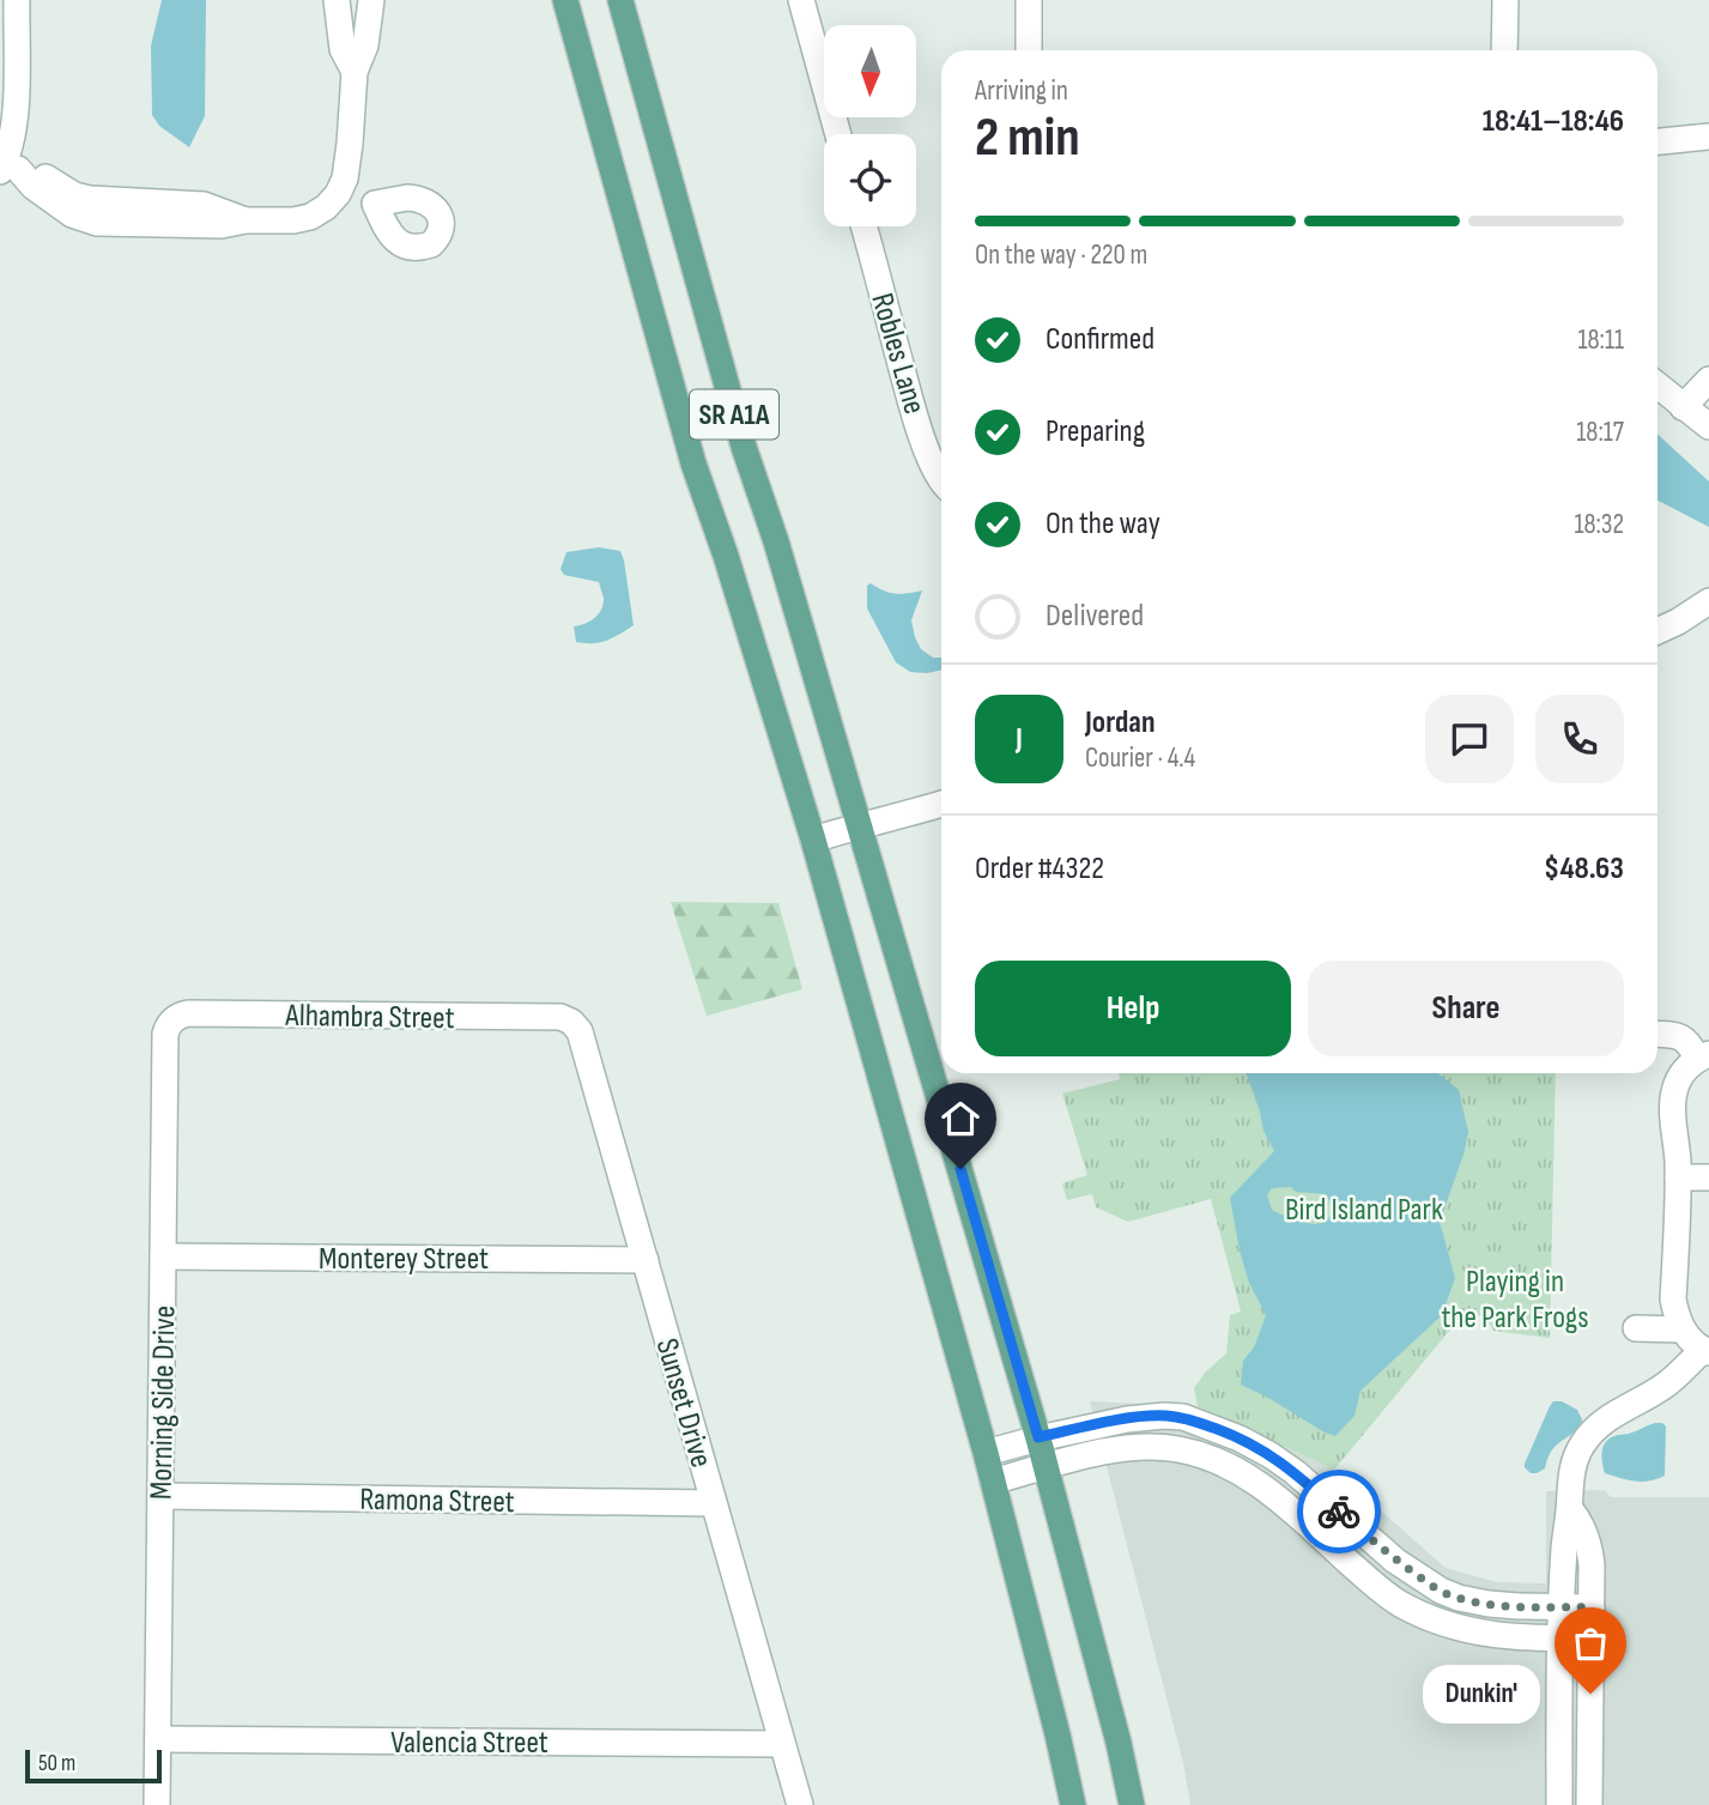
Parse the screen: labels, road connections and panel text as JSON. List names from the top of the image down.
{
  "streets": {
    "main road": ["SR A1A"],
    "street": [
      "Robles Lane",
      "Alhambra Street",
      "Monterey Street",
      "Morning Side Drive",
      "Sunset Drive",
      "Ramona Street",
      "Valencia Street"
    ]
  },
  "crossings": [
    ["Alhambra Street", "Morning Side Drive"],
    ["Alhambra Street", "Sunset Drive"],
    ["Monterey Street", "Morning Side Drive"],
    ["Monterey Street", "Sunset Drive"],
    ["Morning Side Drive", "Ramona Street"],
    ["Morning Side Drive", "Valencia Street"],
    ["Sunset Drive", "Ramona Street"],
    ["Sunset Drive", "Valencia Street"]
  ],
  "parks": ["Bird Island Park", "Playing in the Park Frogs"],
  "places": ["Dunkin'"],
  "scale_bar": "50 m",
  "north": "bottom",
  "page": {
    "heading": ["2 min", "Arriving in", "18:41–18:46"],
    "panel": [
      "Jordan",
      "Courier · 4.4",
      "Order #4322",
      "$48.63"
    ],
    "bar": "On the way · 220 m",
    "list": [
      ["Confirmed", "18:11"],
      ["Preparing", "18:17"],
      ["On the way", "18:32"],
      "Delivered"
    ],
    "round": "J",
    "buttons": ["Help", "Share"],
    "bubble": "Dunkin'",
    "scale": "50 m"
  }
}
